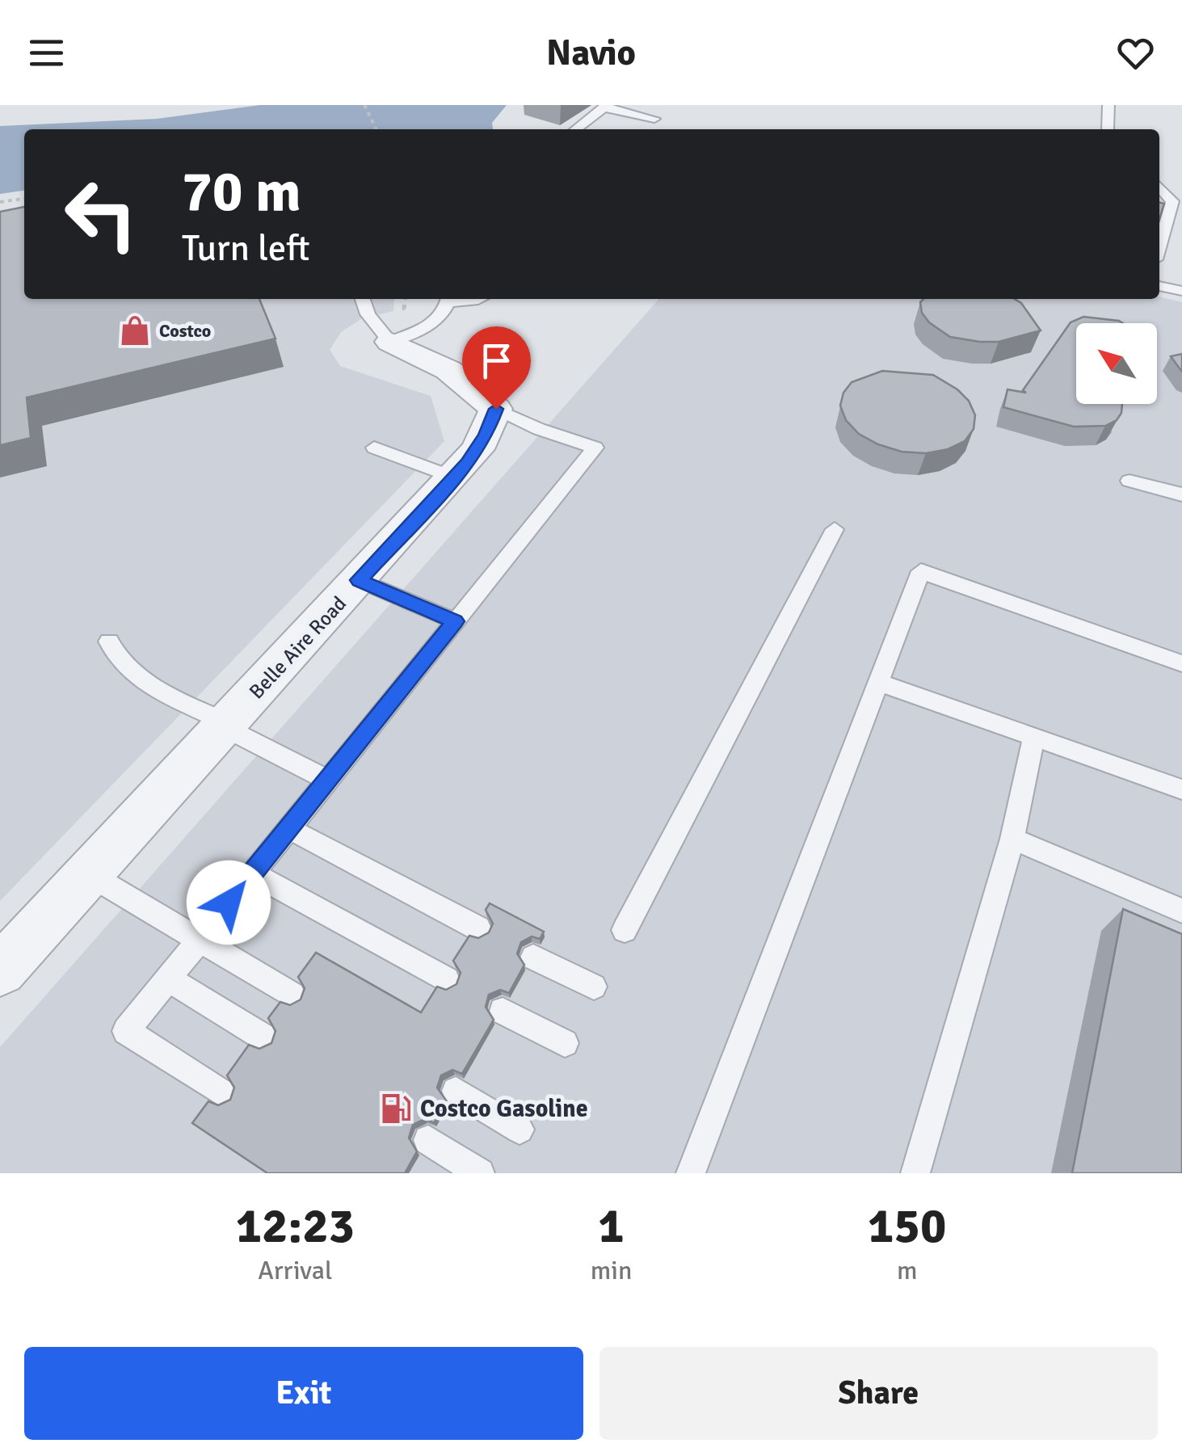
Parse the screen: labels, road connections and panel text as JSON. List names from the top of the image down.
{
  "streets": {
    "street": ["Belle Aire Road"]
  },
  "places": {
    "shop": ["Costco"],
    "fuel station": ["Costco Gasoline"]
  },
  "north": "top left",
  "page": {
    "header": "Navio",
    "turn": ["70 m", "Turn left"],
    "eta": [
      "12:23",
      "Arrival",
      "1",
      "min",
      "150",
      "m"
    ],
    "buttons": ["Exit", "Share"]
  }
}
